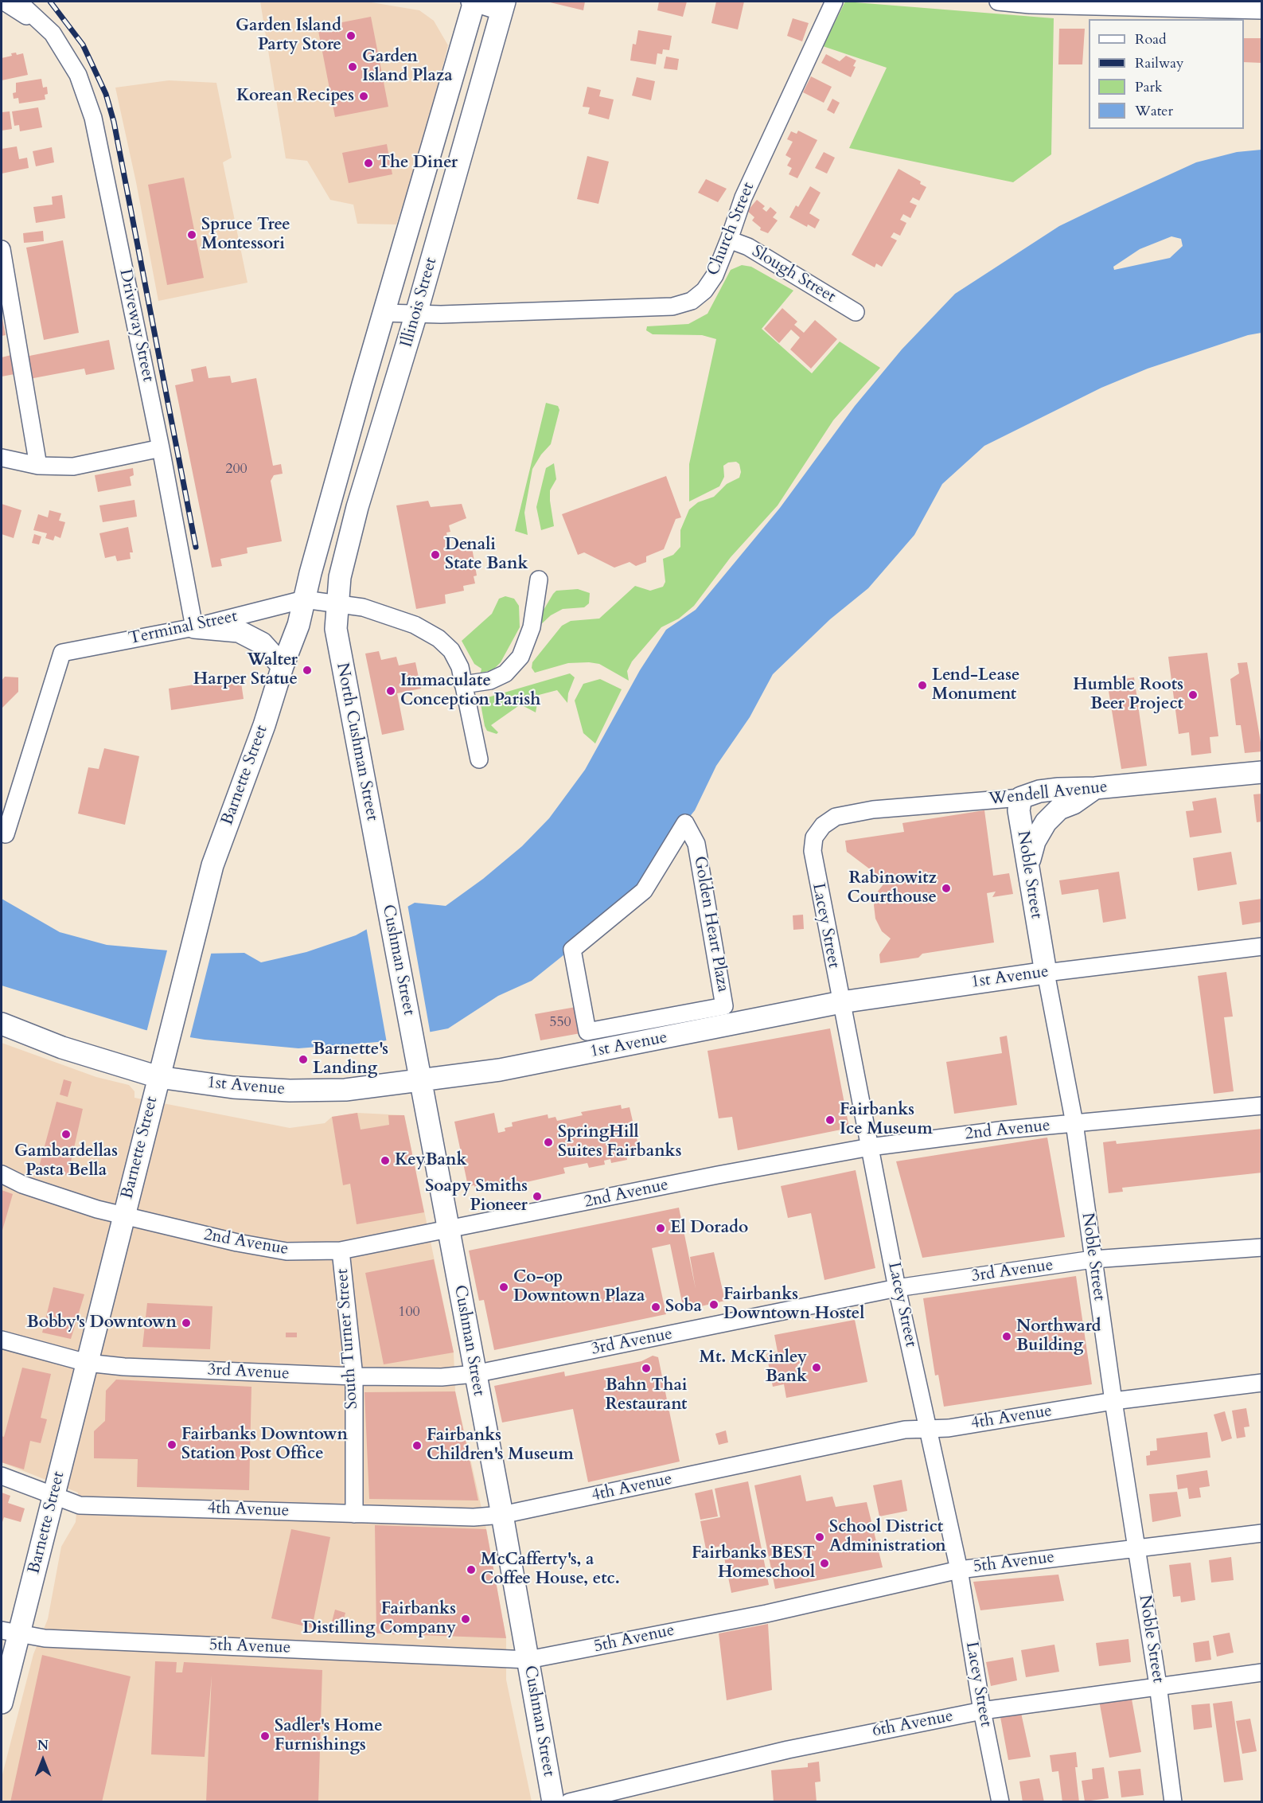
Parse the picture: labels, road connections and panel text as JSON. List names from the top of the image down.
{
  "streets": {
    "main road": [
      "Illinois Street",
      "North Cushman Street",
      "Barnette Street",
      "Wendell Avenue",
      "Noble Street",
      "Cushman Street",
      "1st Avenue"
    ],
    "street": [
      "Church Street",
      "Slough Street",
      "Driveway Street",
      "Terminal Street",
      "Golden Heart Plaza",
      "Lacey Street",
      "2nd Avenue",
      "3rd Avenue",
      "South Turner Street",
      "4th Avenue",
      "5th Avenue",
      "6th Avenue"
    ]
  },
  "crossings": [
    ["Church Street", "Slough Street"],
    ["Church Street", "Illinois Street"],
    ["Illinois Street", "Terminal Street"],
    ["Illinois Street", "North Cushman Street"],
    ["Illinois Street", "Barnette Street"],
    ["Driveway Street", "Terminal Street"],
    ["Terminal Street", "Barnette Street"],
    ["North Cushman Street", "Cushman Street"],
    ["Barnette Street", "1st Avenue"],
    ["Barnette Street", "2nd Avenue"],
    ["Barnette Street", "3rd Avenue"],
    ["Barnette Street", "4th Avenue"],
    ["Barnette Street", "5th Avenue"],
    ["Wendell Avenue", "Noble Street"],
    ["Wendell Avenue", "Lacey Street"],
    ["Noble Street", "1st Avenue"],
    ["Noble Street", "2nd Avenue"],
    ["Noble Street", "3rd Avenue"],
    ["Noble Street", "4th Avenue"],
    ["Noble Street", "5th Avenue"],
    ["Noble Street", "6th Avenue"],
    ["Lacey Street", "1st Avenue"],
    ["Lacey Street", "2nd Avenue"],
    ["Lacey Street", "3rd Avenue"],
    ["Lacey Street", "4th Avenue"],
    ["Lacey Street", "5th Avenue"],
    ["Lacey Street", "6th Avenue"],
    ["Cushman Street", "1st Avenue"],
    ["Cushman Street", "2nd Avenue"],
    ["Cushman Street", "3rd Avenue"],
    ["Cushman Street", "4th Avenue"],
    ["Cushman Street", "5th Avenue"],
    ["2nd Avenue", "South Turner Street"],
    ["3rd Avenue", "South Turner Street"],
    ["South Turner Street", "4th Avenue"]
  ],
  "places": [
    "Garden Island Party Store",
    "Garden Island Plaza",
    "Korean Recipes",
    "The Diner",
    "Spruce Tree Montessori",
    "Denali State Bank",
    "Walter Harper Statue",
    "Lend-Lease Monument",
    "Immaculate Conception Parish",
    "Humble Roots Beer Project",
    "Rabinowitz Courthouse",
    "Barnette's Landing",
    "Fairbanks Ice Museum",
    "Gambardellas Pasta Bella",
    "SpringHill Suites Fairbanks",
    "KeyBank",
    "Soapy Smiths Pioneer",
    "El Dorado",
    "Co-op Downtown Plaza",
    "Fairbanks Downtown Hostel",
    "Soba",
    "Bobby's Downtown",
    "Northward Building",
    "Mt. McKinley Bank",
    "Bahn Thai Restaurant",
    "Fairbanks Downtown Station Post Office",
    "Fairbanks Children's Museum",
    "School District Administration",
    "Fairbanks BEST Homeschool",
    "McCafferty's, a Coffee House, etc.",
    "Fairbanks Distilling Company",
    "Sadler's Home Furnishings"
  ],
  "house_numbers": ["200", "550", "100"],
  "legend": [
    "Road",
    "Railway",
    "Park",
    "Water"
  ],
  "north": "top"
}
